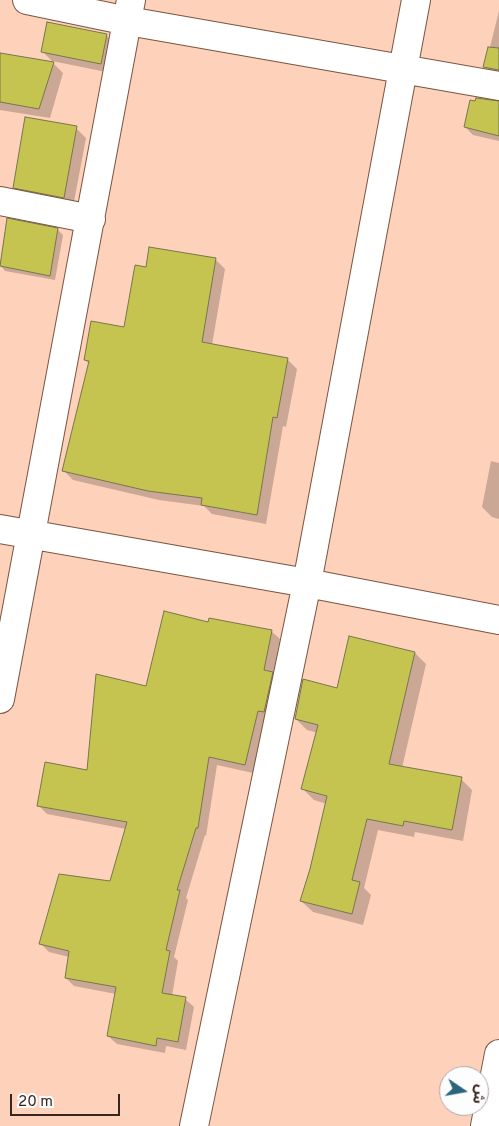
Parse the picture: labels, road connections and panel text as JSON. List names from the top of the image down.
{
  "scale_bar": "20 m",
  "north": "right"
}
